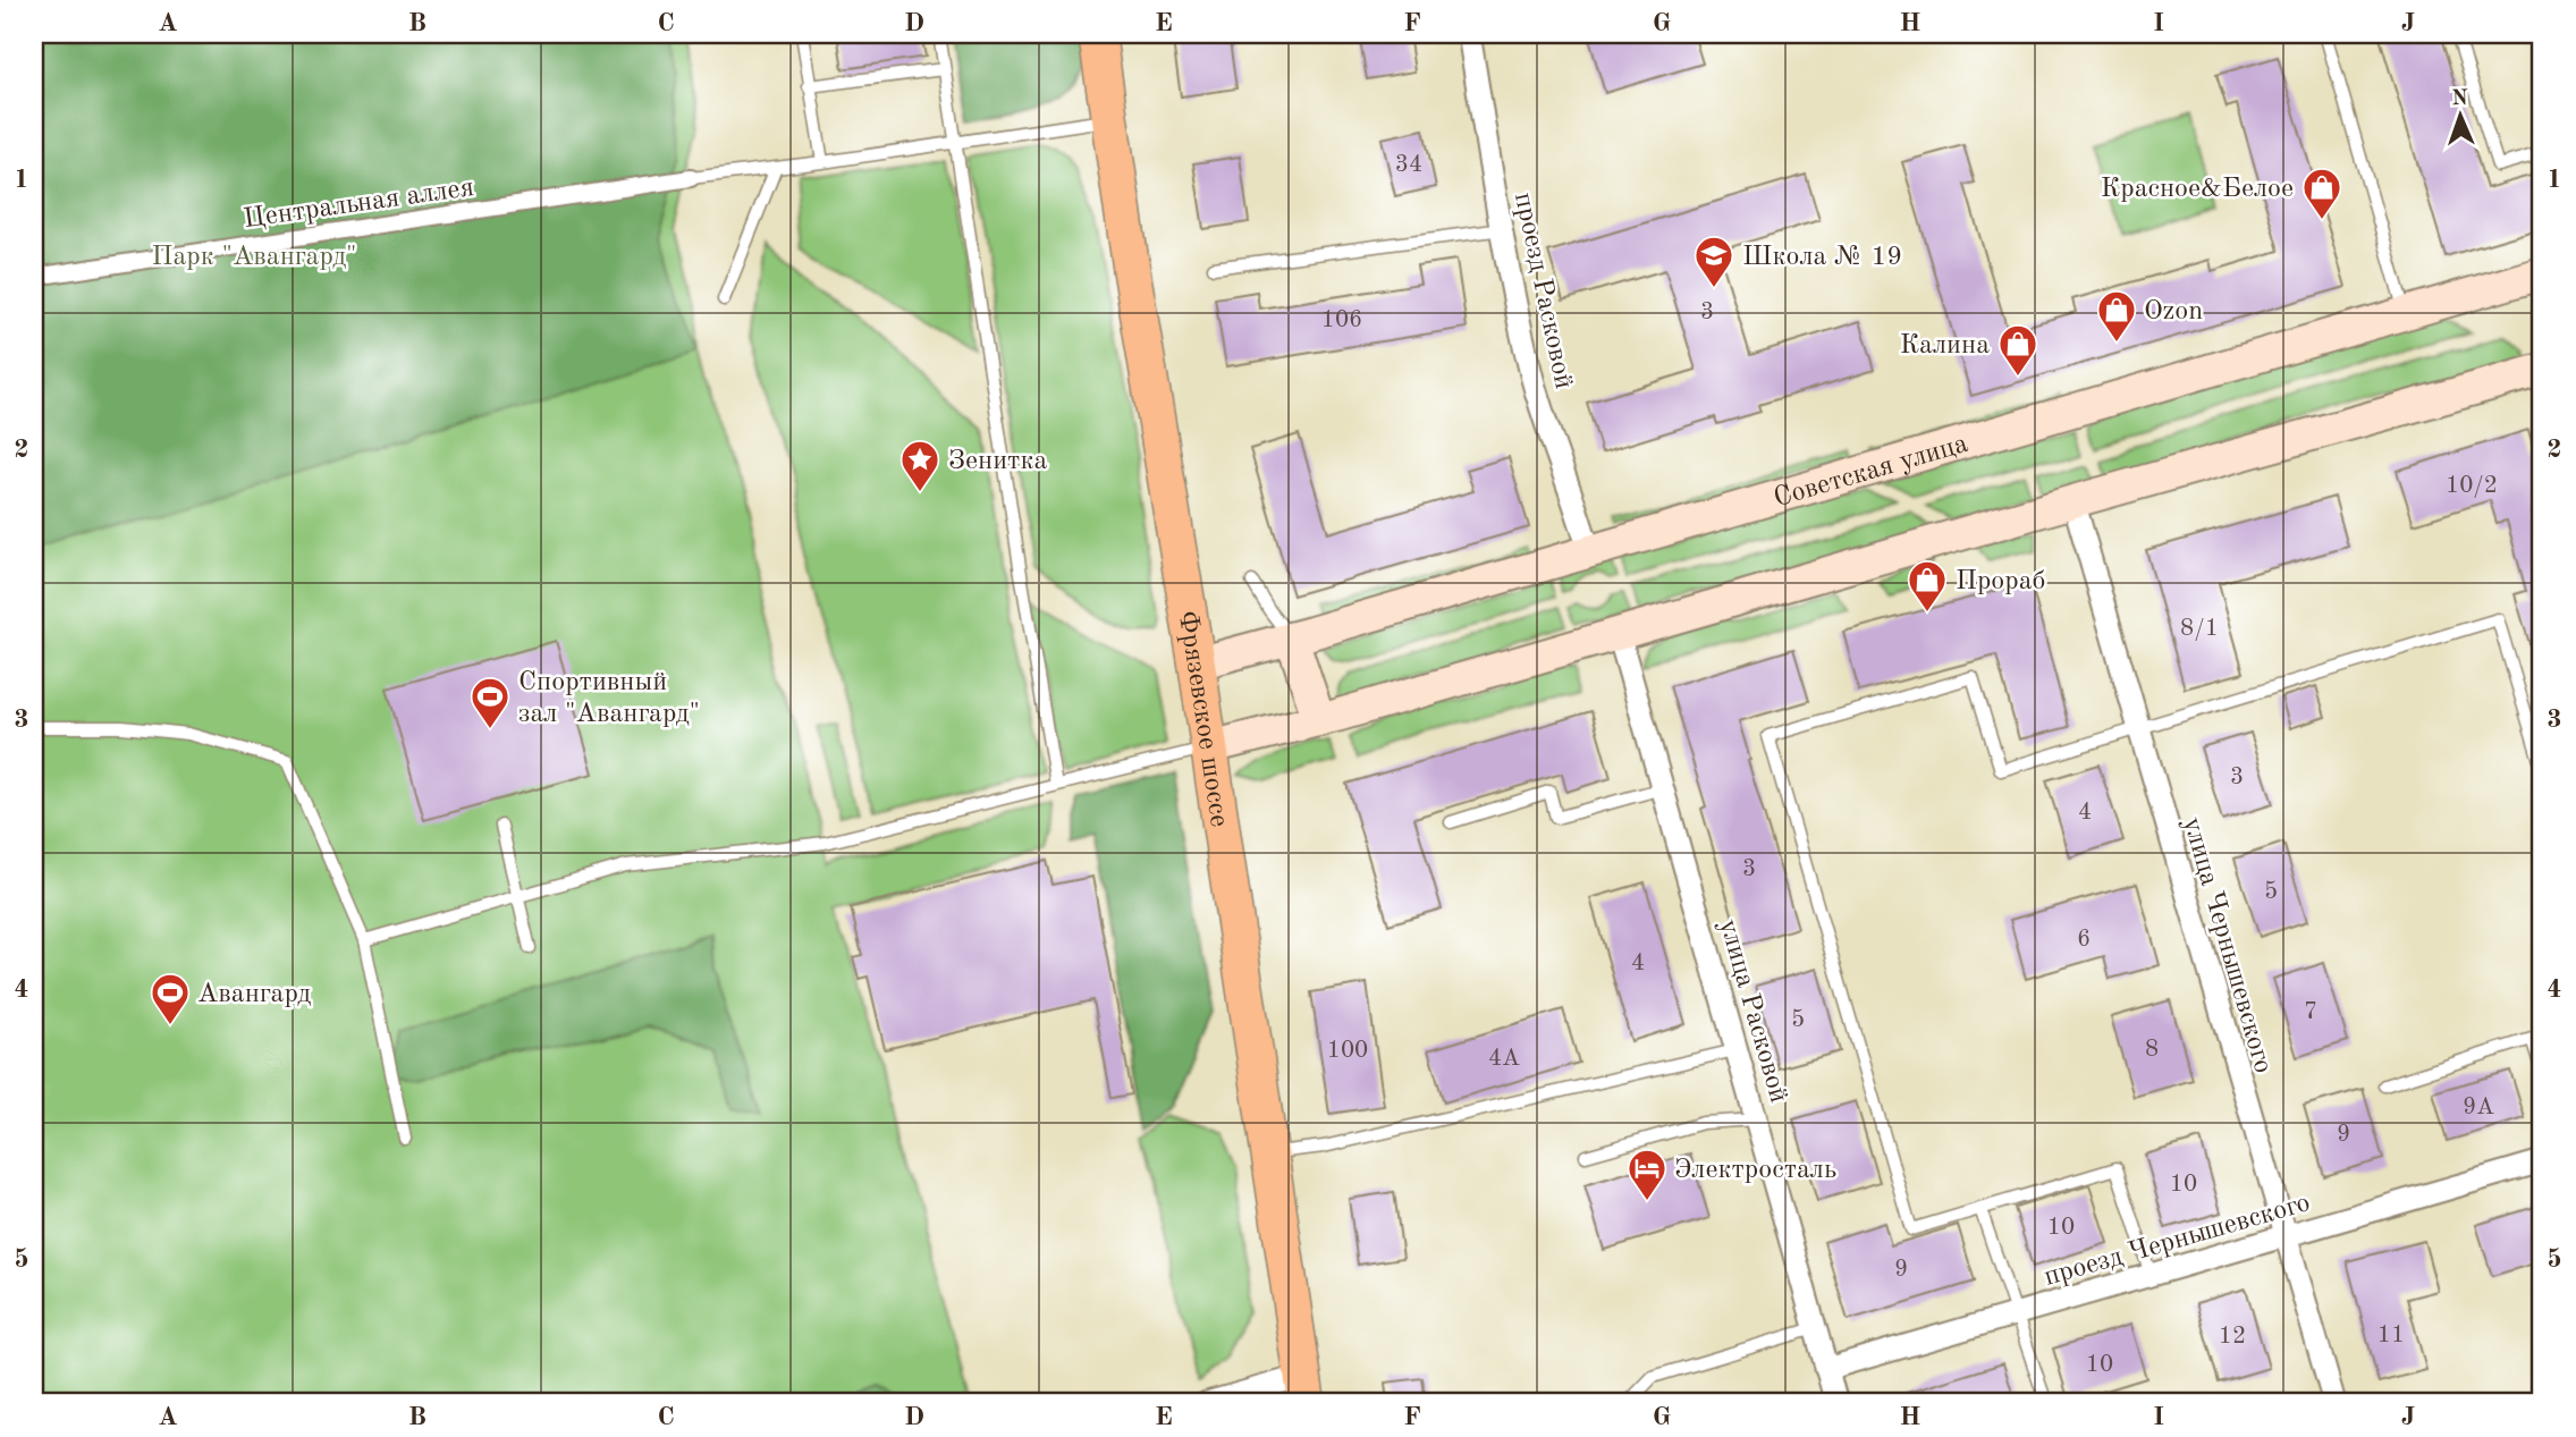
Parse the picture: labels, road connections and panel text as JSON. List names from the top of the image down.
{
  "streets": {
    "highway": ["Фрязевское шоссе"],
    "main road": ["Советская улица"],
    "street": [
      "Центральная аллея",
      "проезд Расковой",
      "улица Чернышевского",
      "улица Расковой",
      "проезд Чернышевского"
    ]
  },
  "crossings": [
    ["проезд Расковой", "Советская улица"],
    ["Советская улица", "Фрязевское шоссе"],
    ["улица Чернышевского", "проезд Чернышевского"],
    ["улица Расковой", "проезд Чернышевского"]
  ],
  "parks": ["Парк \"Авангард\""],
  "places": {
    "shop": [
      "Красное&Белое",
      "Ozon",
      "Калина",
      "Прораб"
    ],
    "school or university": ["Школа № 19"],
    "place": ["Зенитка"],
    "sports": ["Спортивный зал \"Авангард\"", "Авангард"],
    "hotel": ["Электросталь"]
  },
  "house_numbers": [
    "34",
    "3",
    "106",
    "10/2",
    "8/1",
    "3",
    "4",
    "3",
    "5",
    "6",
    "4",
    "7",
    "5",
    "8",
    "100",
    "4А",
    "9А",
    "9",
    "10",
    "10",
    "9",
    "11",
    "12",
    "10"
  ],
  "north": "top",
  "grid": {
    "columns": [
      "A",
      "B",
      "C",
      "D",
      "E",
      "F",
      "G",
      "H",
      "I",
      "J"
    ],
    "rows": [
      "1",
      "2",
      "3",
      "4",
      "5"
    ]
  }
}
